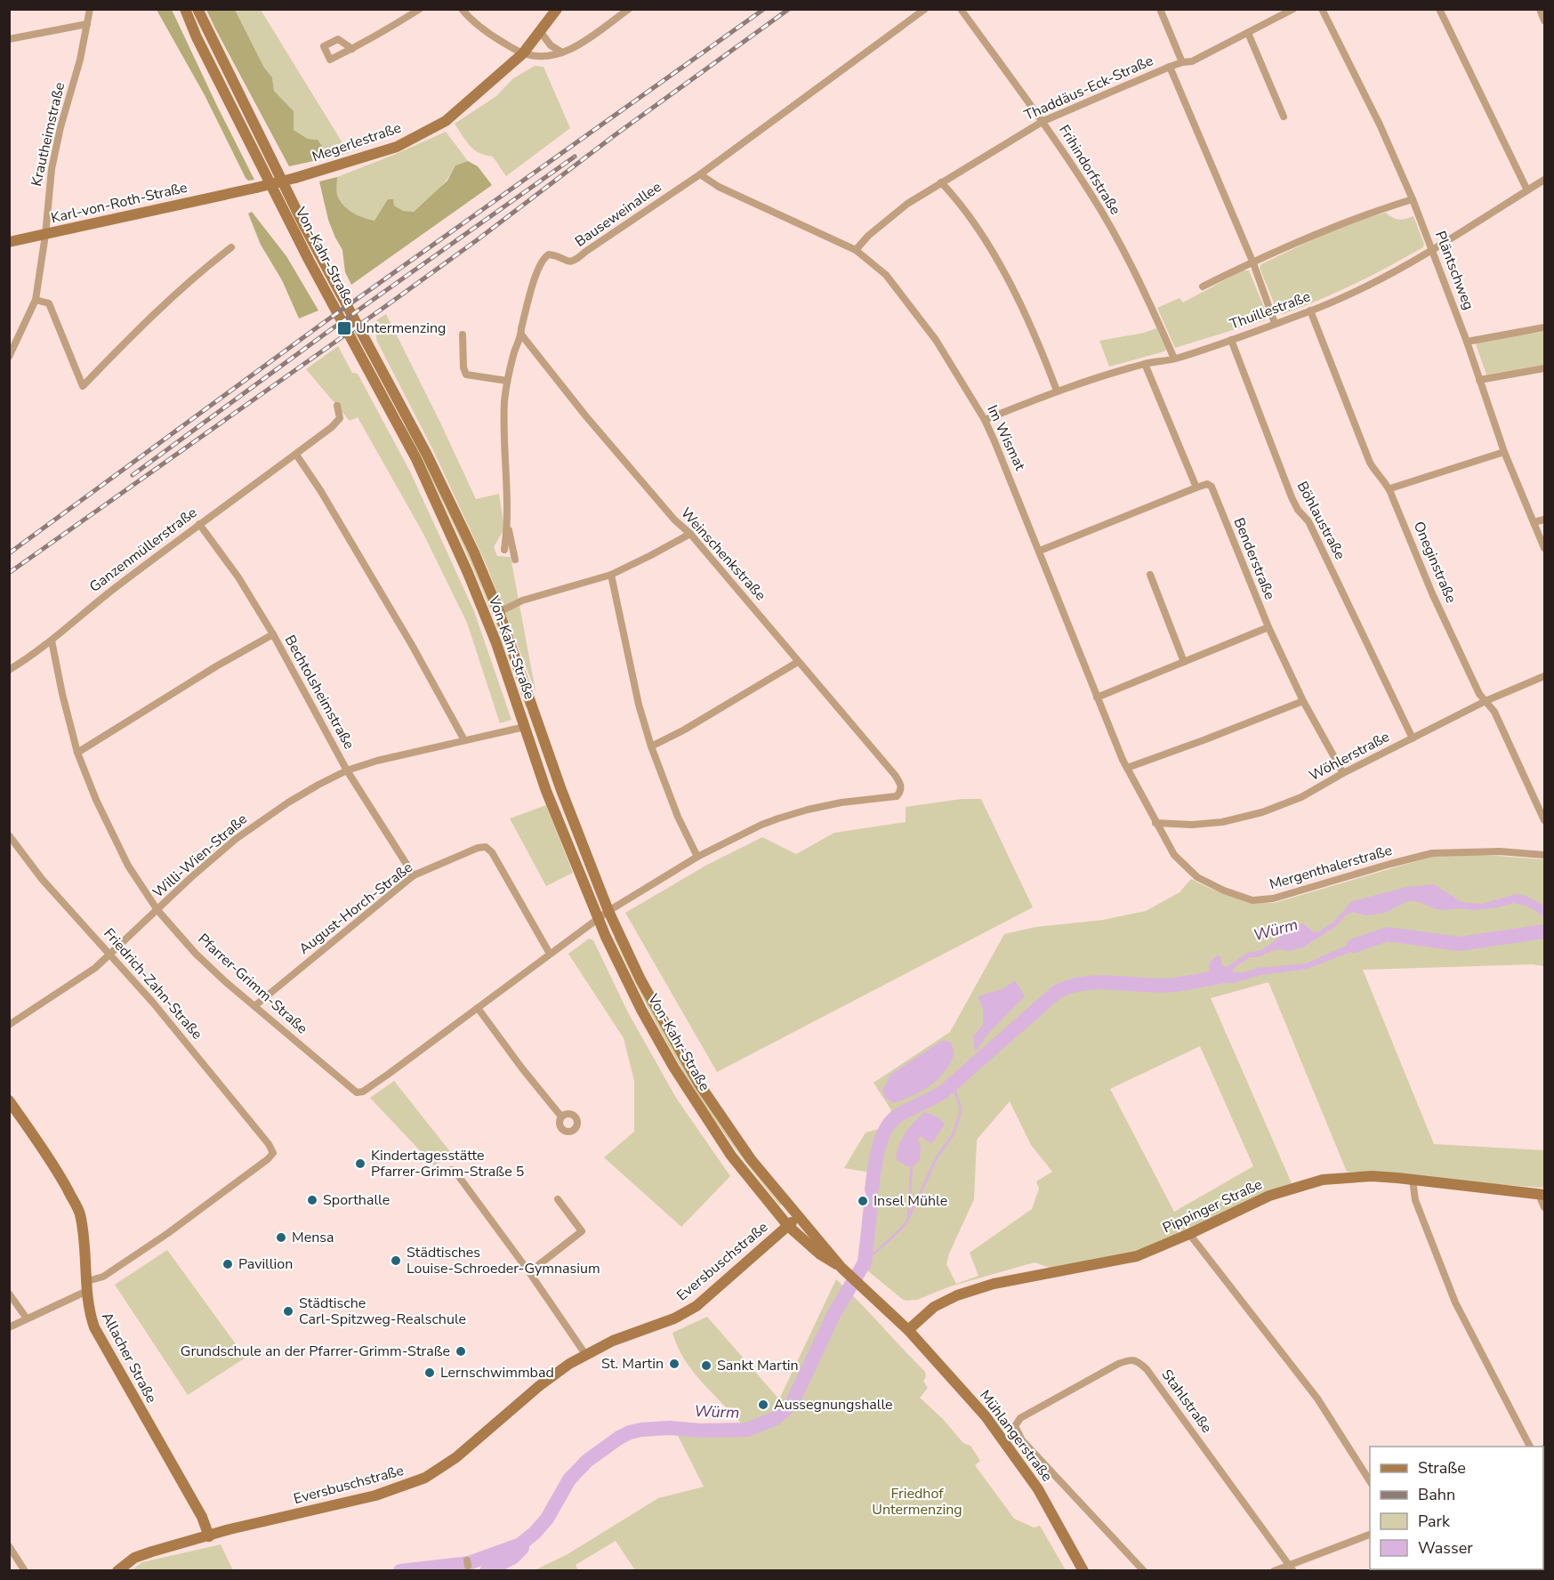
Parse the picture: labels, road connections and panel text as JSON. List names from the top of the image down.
{
  "streets": {
    "main road": [
      "Megerlestraße",
      "Karl-von-Roth-Straße",
      "Von-Kahr-Straße",
      "Pippinger Straße",
      "Eversbuschstraße",
      "Allacher Straße",
      "Mühlangerstraße"
    ],
    "street": [
      "Thaddäus-Eck-Straße",
      "Krautheimstraße",
      "Frihindorfstraße",
      "Bauseweinallee",
      "Pläntschweg",
      "Thuillestraße",
      "Im Wismat",
      "Böhlaustraße",
      "Ganzenmüllerstraße",
      "Weinschenkstraße",
      "Benderstraße",
      "Oneginstraße",
      "Bechtolsheimstraße",
      "Wöhlerstraße",
      "Willi-Wien-Straße",
      "Mergenthalerstraße",
      "August-Horch-Straße",
      "Friedrich-Zahn-Straße",
      "Pfarrer-Grimm-Straße",
      "Stahlstraße"
    ]
  },
  "crossings": [
    ["Thaddäus-Eck-Straße", "Frihindorfstraße"],
    ["Thaddäus-Eck-Straße", "Im Wismat"],
    ["Krautheimstraße", "Karl-von-Roth-Straße"],
    ["Megerlestraße", "Karl-von-Roth-Straße"],
    ["Frihindorfstraße", "Thuillestraße"],
    ["Bauseweinallee", "Im Wismat"],
    ["Bauseweinallee", "Weinschenkstraße"],
    ["Von-Kahr-Straße", "Willi-Wien-Straße"],
    ["Von-Kahr-Straße", "Pippinger Straße"],
    ["Von-Kahr-Straße", "Eversbuschstraße"],
    ["Von-Kahr-Straße", "Mühlangerstraße"],
    ["Pläntschweg", "Thuillestraße"],
    ["Thuillestraße", "Im Wismat"],
    ["Thuillestraße", "Böhlaustraße"],
    ["Thuillestraße", "Oneginstraße"],
    ["Im Wismat", "Wöhlerstraße"],
    ["Im Wismat", "Mergenthalerstraße"],
    ["Böhlaustraße", "Wöhlerstraße"],
    ["Ganzenmüllerstraße", "Bechtolsheimstraße"],
    ["Ganzenmüllerstraße", "Pfarrer-Grimm-Straße"],
    ["Benderstraße", "Wöhlerstraße"],
    ["Oneginstraße", "Wöhlerstraße"],
    ["Bechtolsheimstraße", "Willi-Wien-Straße"],
    ["Bechtolsheimstraße", "August-Horch-Straße"],
    ["Wöhlerstraße", "Mergenthalerstraße"],
    ["Willi-Wien-Straße", "Friedrich-Zahn-Straße"],
    ["Willi-Wien-Straße", "Pfarrer-Grimm-Straße"],
    ["August-Horch-Straße", "Pfarrer-Grimm-Straße"],
    ["Friedrich-Zahn-Straße", "Allacher Straße"],
    ["Pippinger Straße", "Mühlangerstraße"],
    ["Eversbuschstraße", "Allacher Straße"]
  ],
  "water": ["Würm"],
  "parks": ["Friedhof Untermenzing"],
  "places": {
    "transit": ["Untermenzing"],
    "other": [
      "Kindertagesstätte Pfarrer-Grimm-Straße 5",
      "Sporthalle",
      "Insel Mühle",
      "Mensa",
      "Städtisches Louise-Schroeder-Gymnasium",
      "Pavillion",
      "Städtische Carl-Spitzweg-Realschule",
      "Grundschule an der Pfarrer-Grimm-Straße",
      "St. Martin",
      "Sankt Martin",
      "Lernschwimmbad",
      "Aussegnungshalle"
    ]
  },
  "legend": [
    "Straße",
    "Bahn",
    "Park",
    "Wasser"
  ]
}
